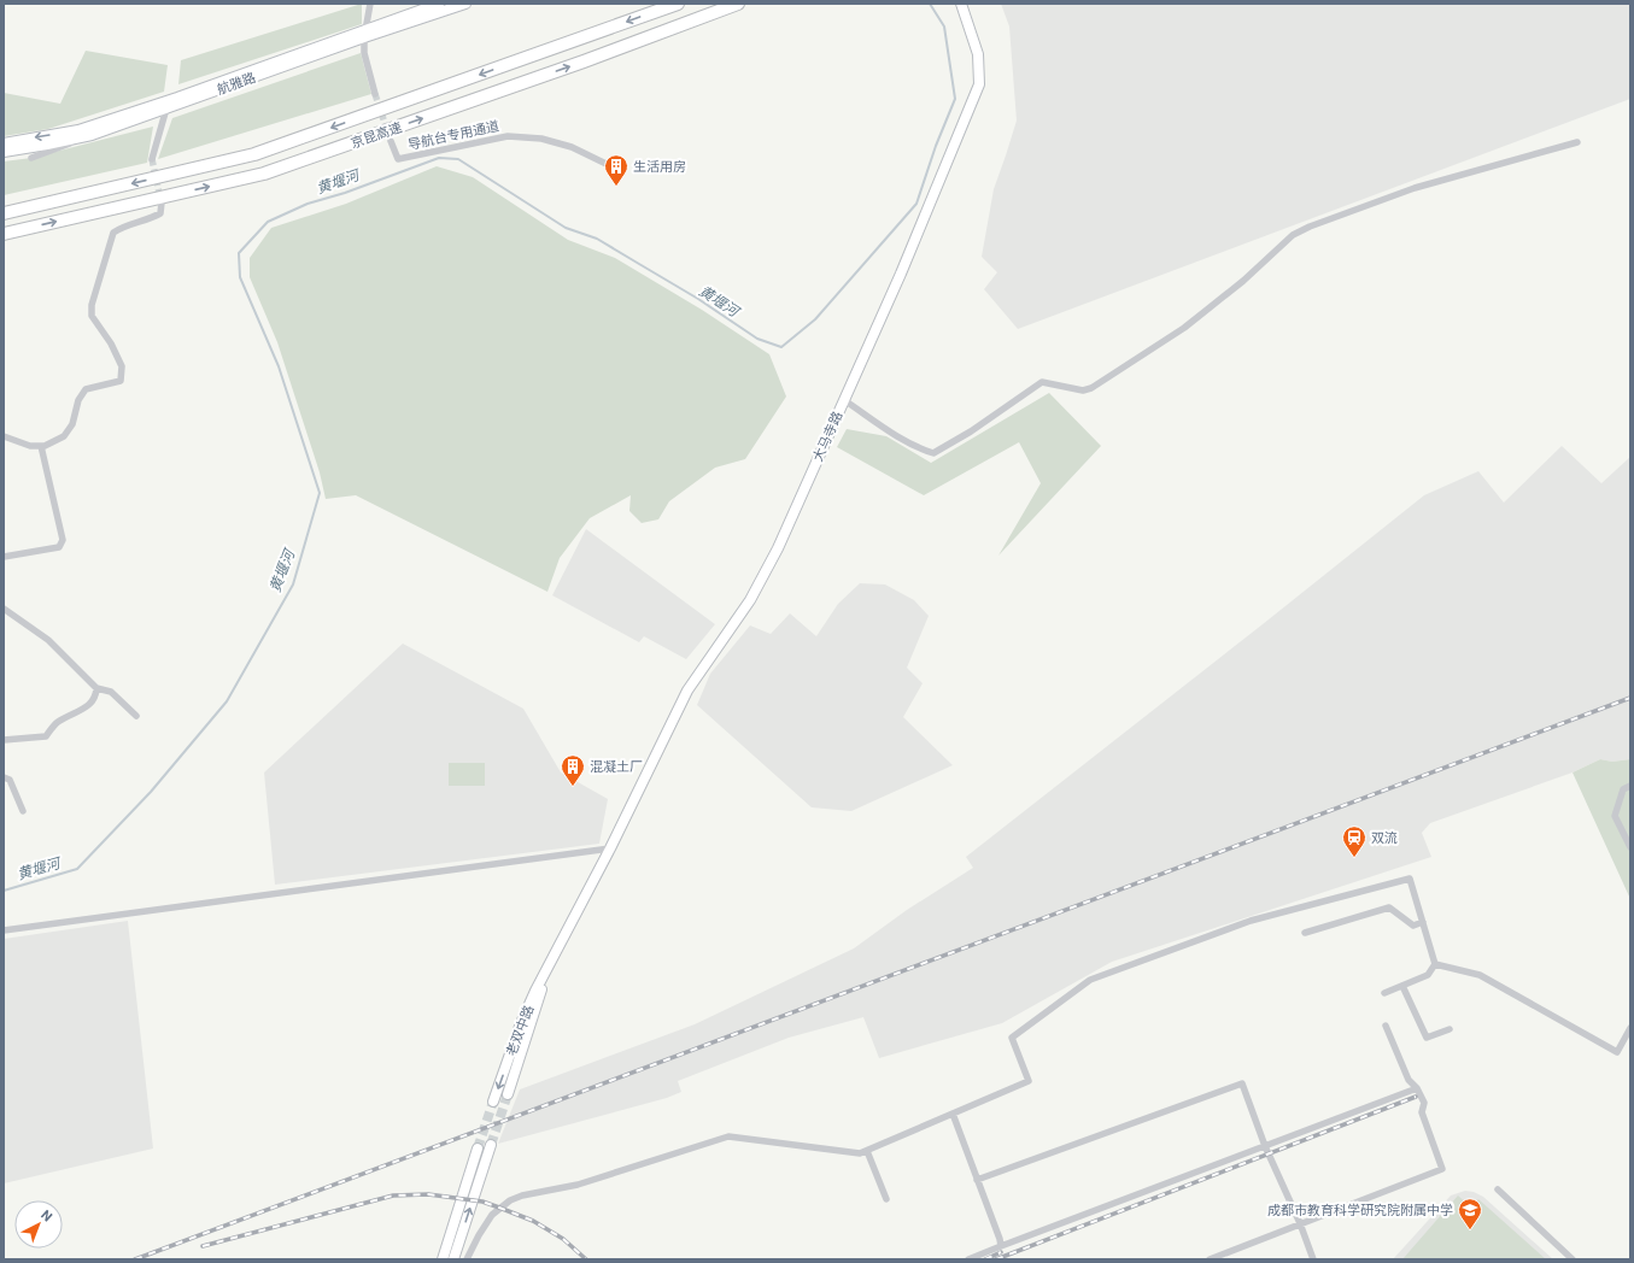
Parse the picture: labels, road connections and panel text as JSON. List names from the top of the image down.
{
  "streets": {
    "highway": ["京昆高速"],
    "street": [
      "航雅路",
      "导航台专用通道",
      "大马寺路",
      "老双中路"
    ]
  },
  "crossings": [
    ["大马寺路", "老双中路"]
  ],
  "water": ["黄堰河"],
  "places": {
    "building": ["生活用房", "混凝土厂"],
    "station": ["双流"],
    "school or university": ["成都市教育科学研究院附属中学"]
  },
  "north": "top right"
}
